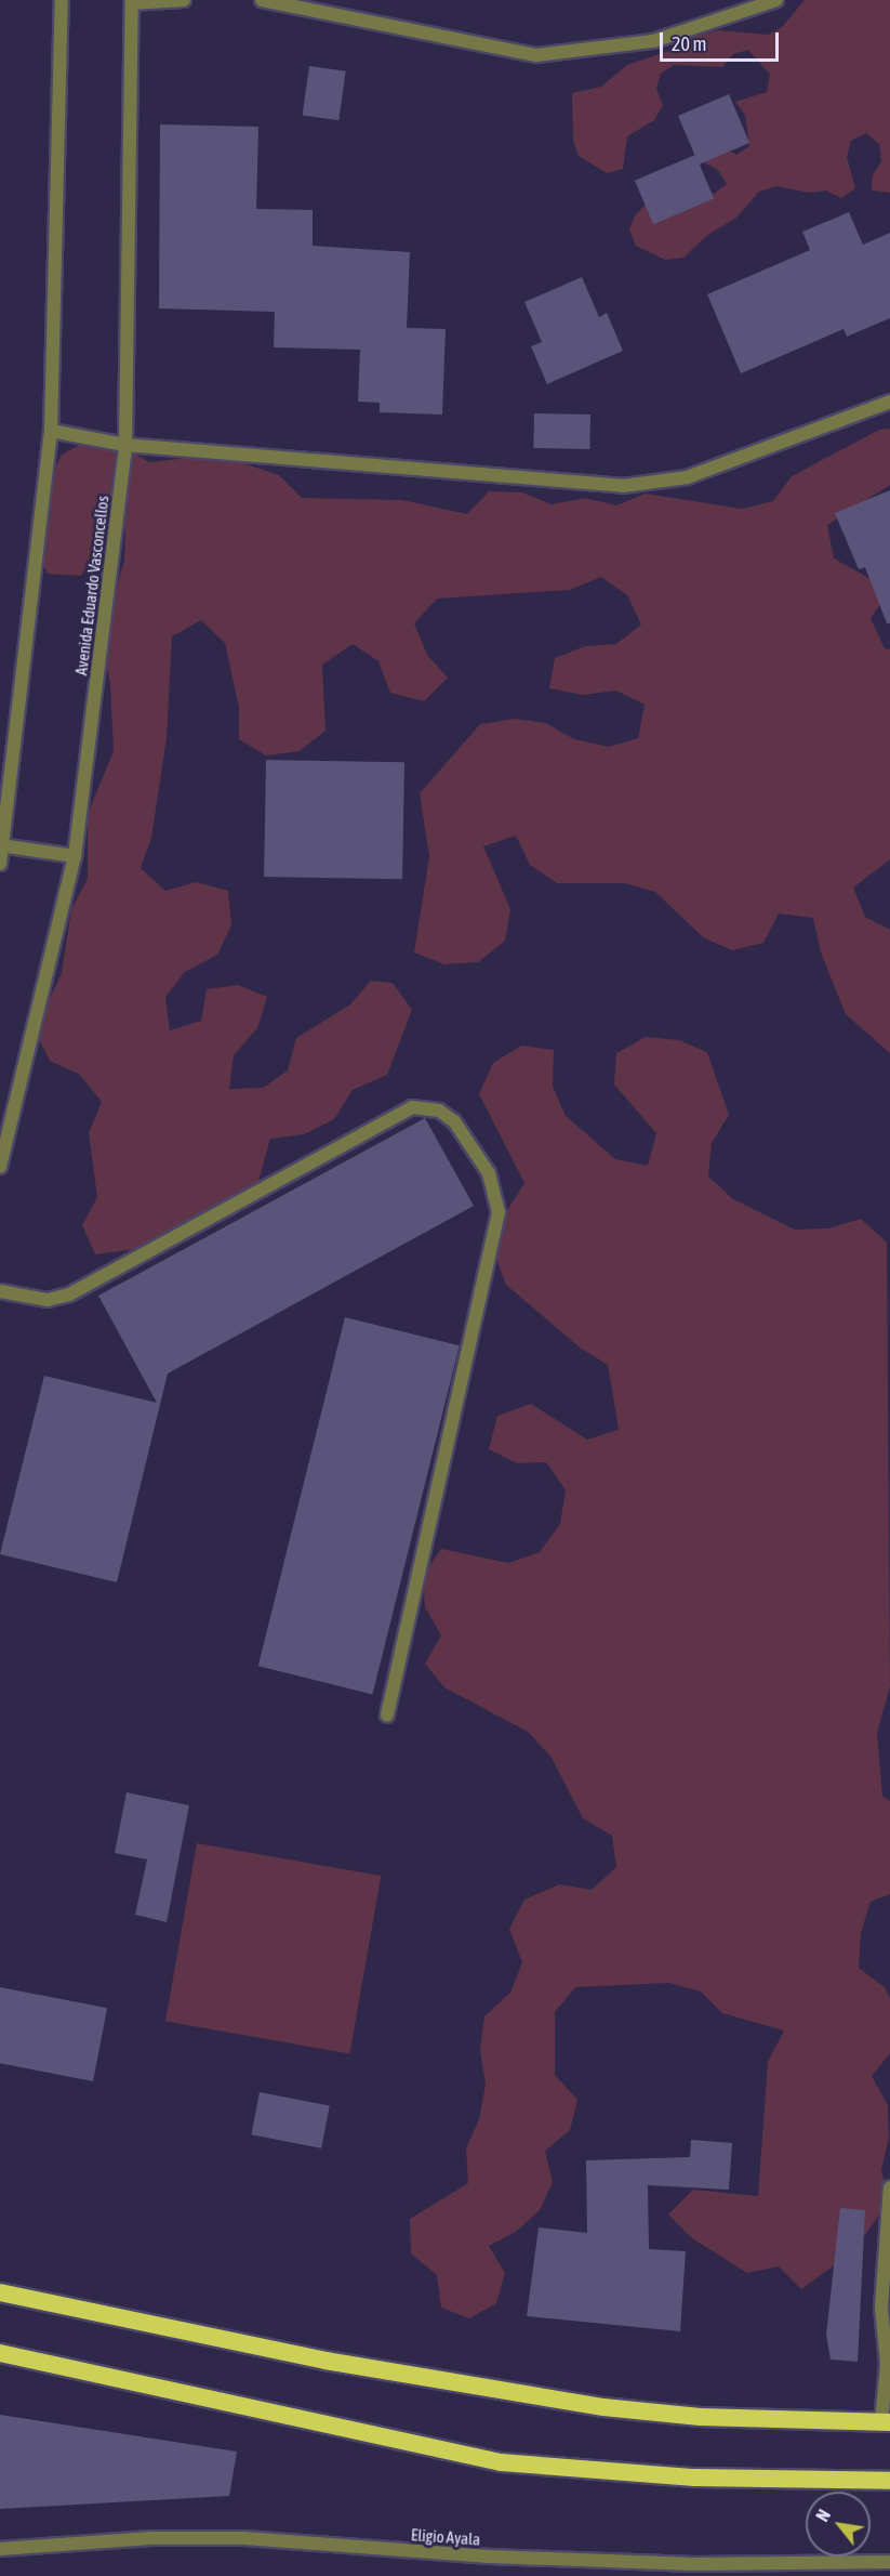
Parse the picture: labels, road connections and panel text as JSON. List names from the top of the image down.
{
  "streets": {
    "street": ["Avenida Eduardo Vasconcellos", "Eligio Ayala"]
  },
  "scale_bar": "20 m",
  "north": "top left"
}
